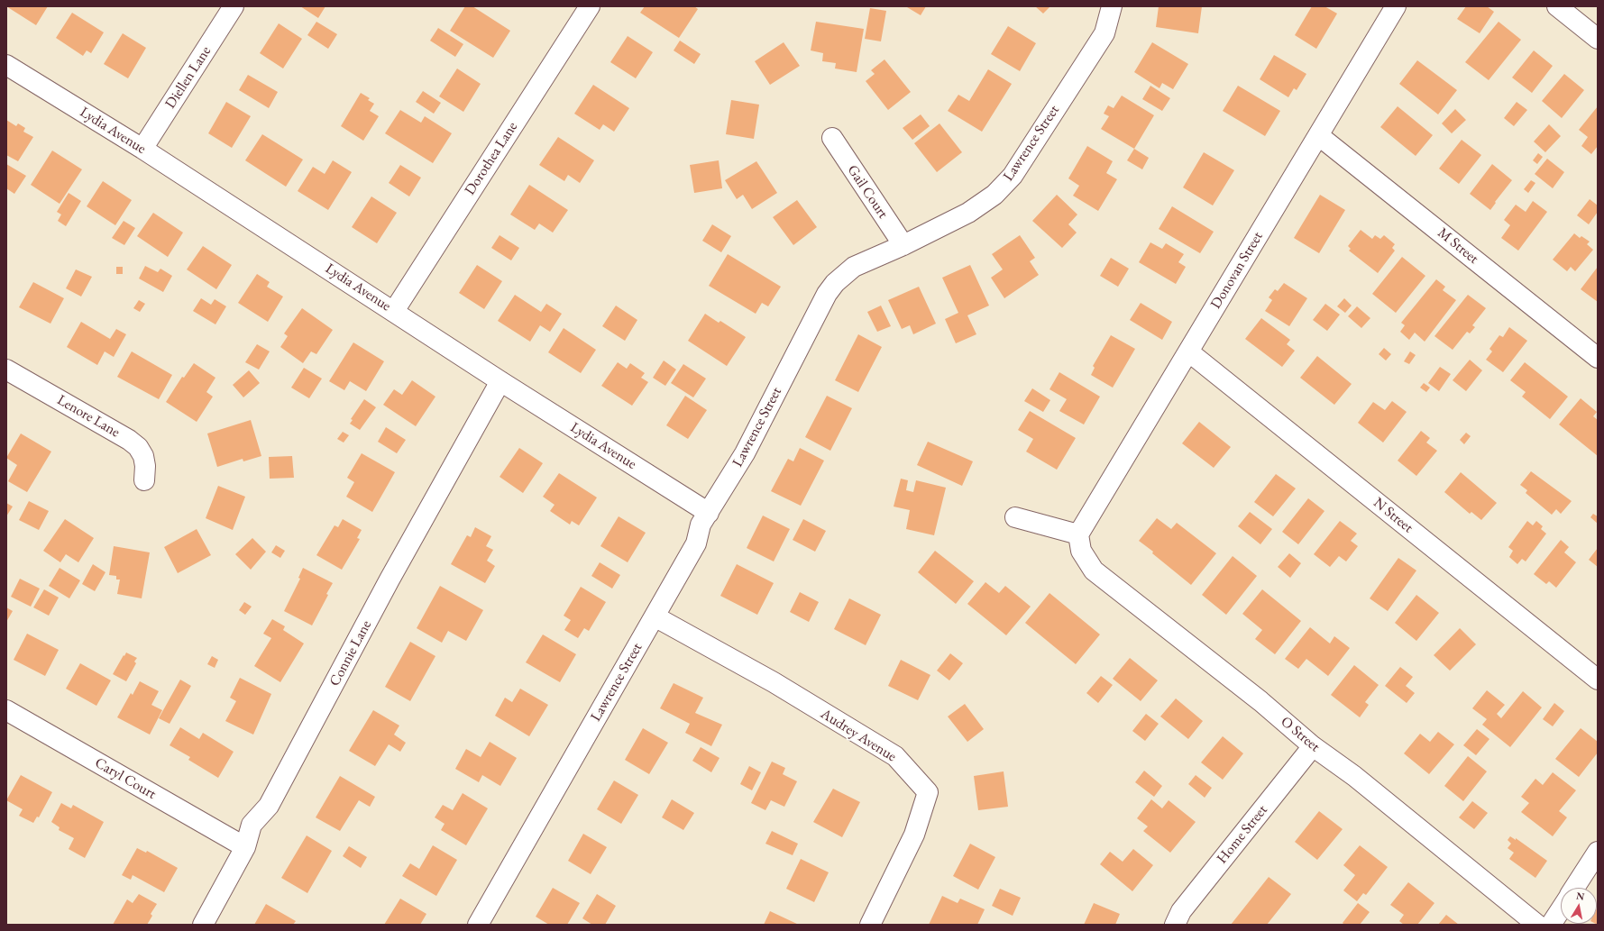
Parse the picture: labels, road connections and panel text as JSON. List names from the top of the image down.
{
  "streets": {
    "street": [
      "Diellen Lane",
      "Lydia Avenue",
      "Lawrence Street",
      "Dorothea Lane",
      "Gail Court",
      "M Street",
      "Donovan Street",
      "Lenore Lane",
      "N Street",
      "Connie Lane",
      "O Street",
      "Audrey Avenue",
      "Caryl Court",
      "Home Street"
    ]
  },
  "crossings": [
    ["Diellen Lane", "Lydia Avenue"],
    ["Lydia Avenue", "Lawrence Street"],
    ["Lydia Avenue", "Dorothea Lane"],
    ["Lydia Avenue", "Connie Lane"],
    ["Lawrence Street", "Gail Court"],
    ["Lawrence Street", "Audrey Avenue"],
    ["M Street", "Donovan Street"],
    ["Donovan Street", "N Street"],
    ["Donovan Street", "O Street"],
    ["Connie Lane", "Caryl Court"],
    ["O Street", "Home Street"]
  ],
  "north": "top"
}
